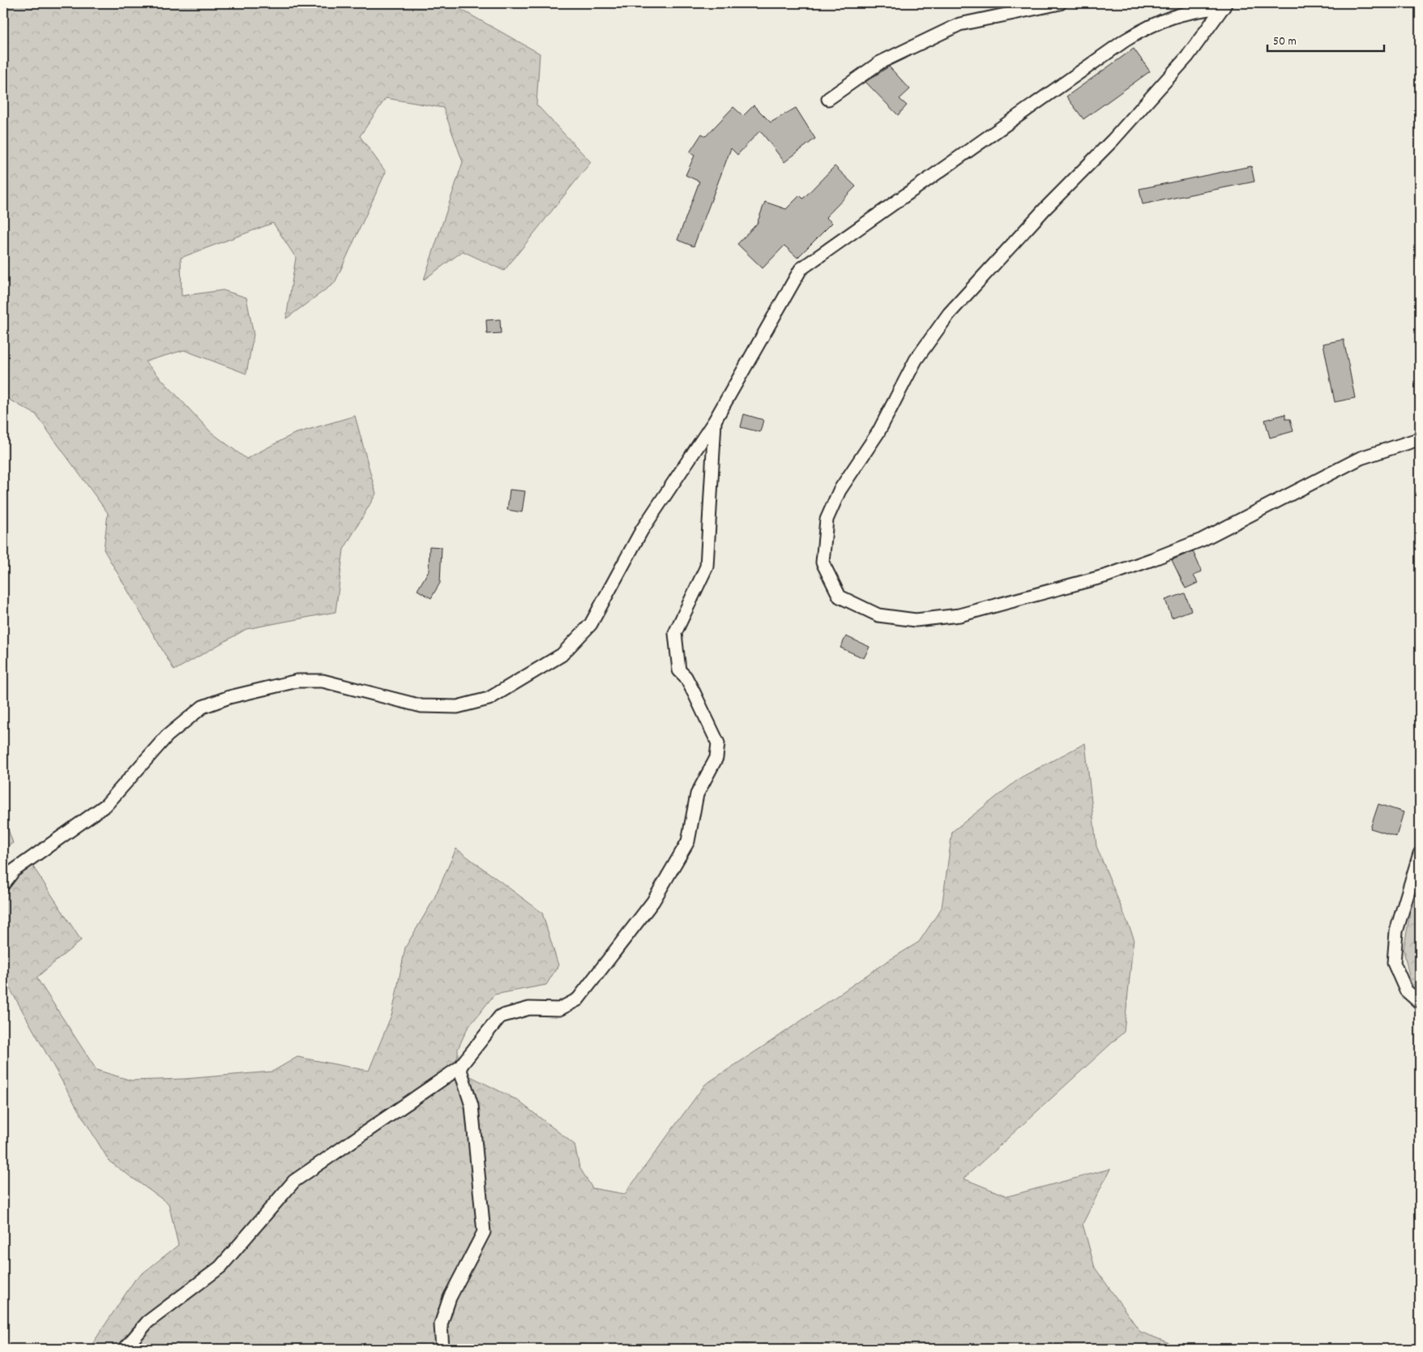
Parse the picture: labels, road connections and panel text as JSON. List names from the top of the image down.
{
  "scale_bar": "50 m"
}
